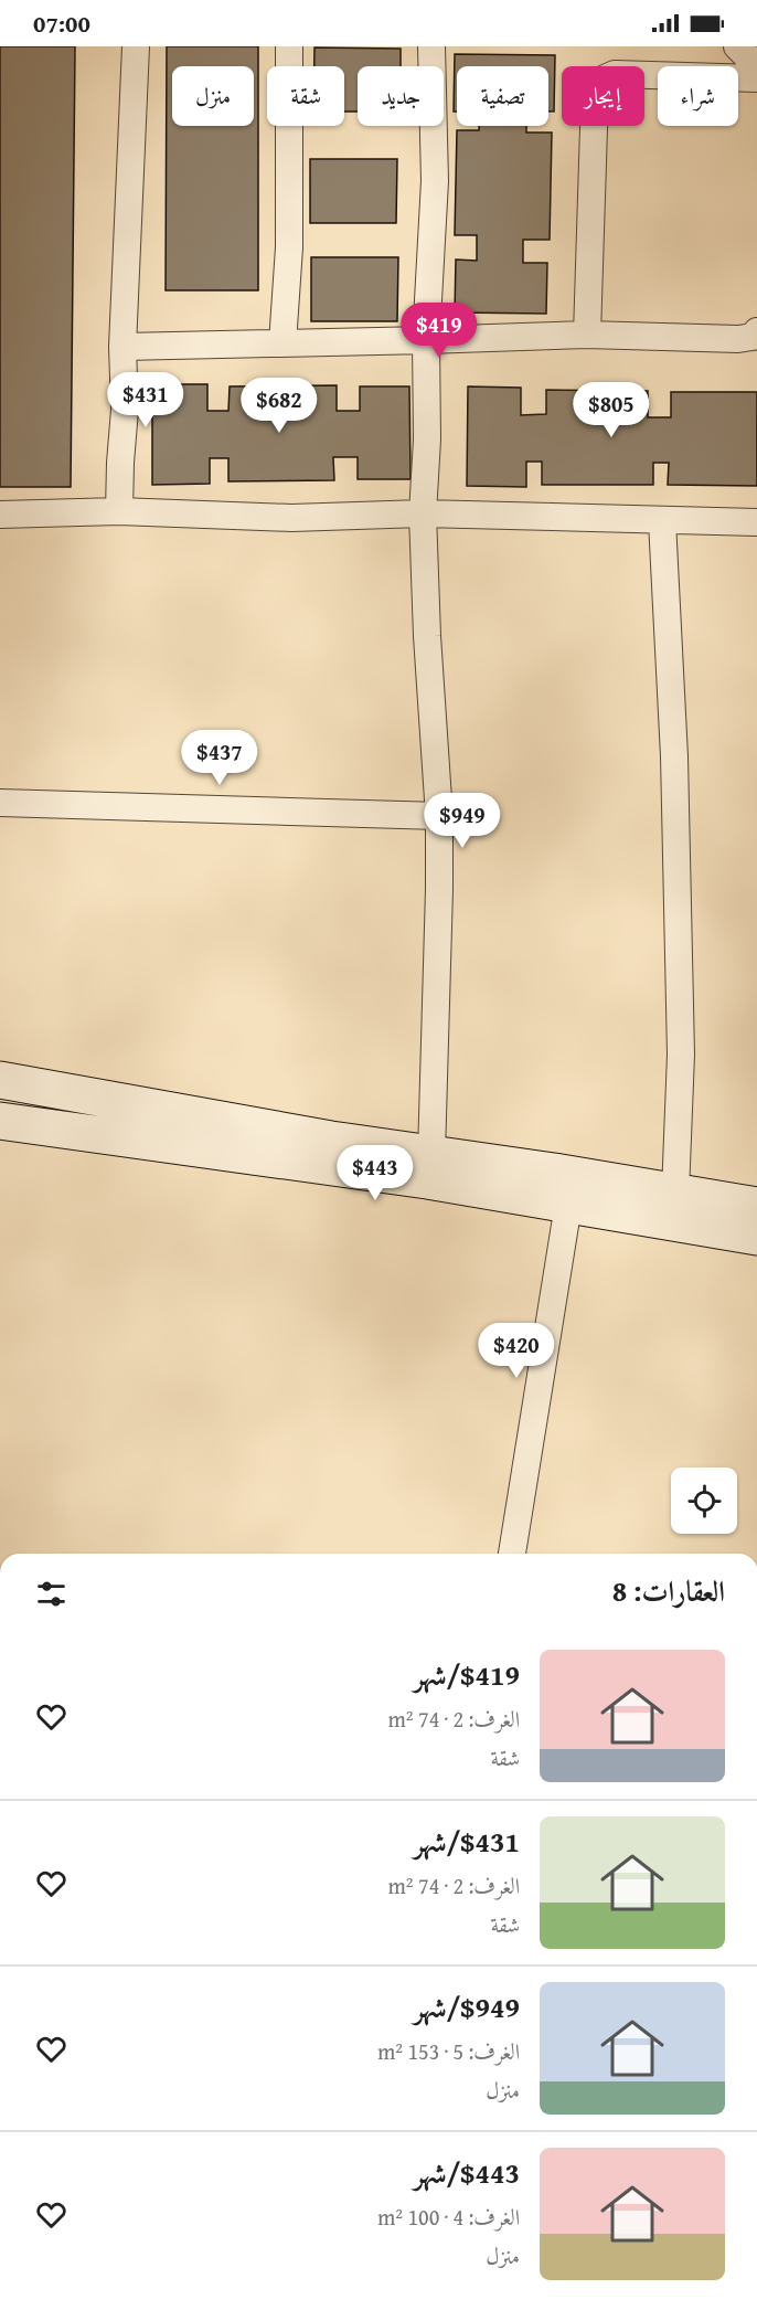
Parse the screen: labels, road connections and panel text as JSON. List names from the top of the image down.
{
  "page": {
    "status": "07:00",
    "chip": [
      "شراء",
      "إيجار",
      "تصفية",
      "جديد",
      "شقة",
      "منزل"
    ],
    "price": [
      "$419",
      "$431",
      "$682",
      "$805",
      "$437",
      "$949",
      "$443",
      "$420"
    ],
    "heading": "العقارات: 8",
    "list": [
      {
        "name": "$419/شهر",
        "note": "الغرف: 2 · 74 m² · شقة"
      },
      {
        "name": "$431/شهر",
        "note": "الغرف: 2 · 74 m² · شقة"
      },
      {
        "name": "$949/شهر",
        "note": "الغرف: 5 · 153 m² · منزل"
      },
      {
        "name": "$443/شهر",
        "note": "الغرف: 4 · 100 m² · منزل"
      }
    ]
  }
}
